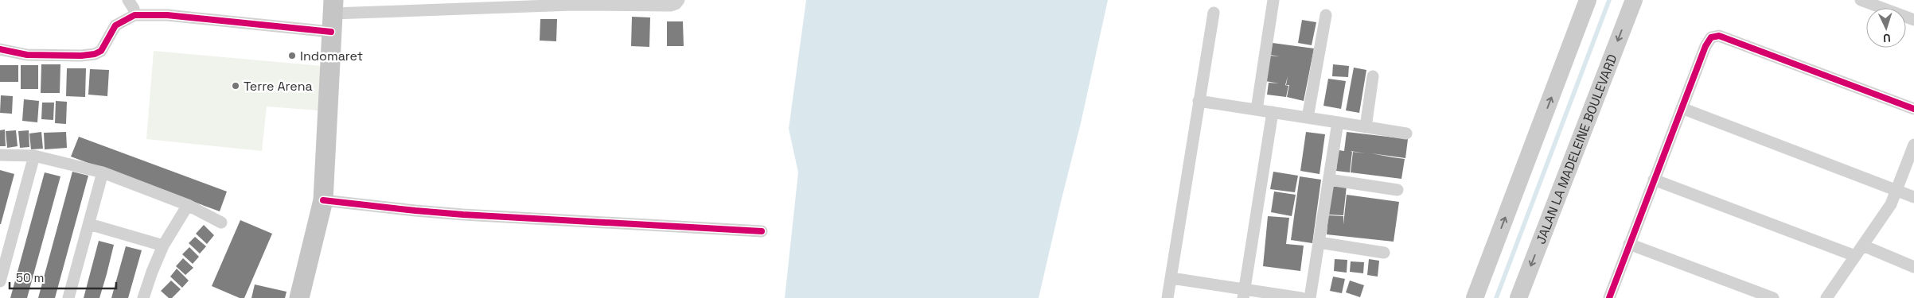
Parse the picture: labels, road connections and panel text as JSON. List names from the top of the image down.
{
  "streets": {
    "street": ["JALAN LA MADELEINE BOULEVARD"]
  },
  "places": ["Indomaret", "Terre Arena"],
  "scale_bar": "50 m",
  "north": "bottom"
}
